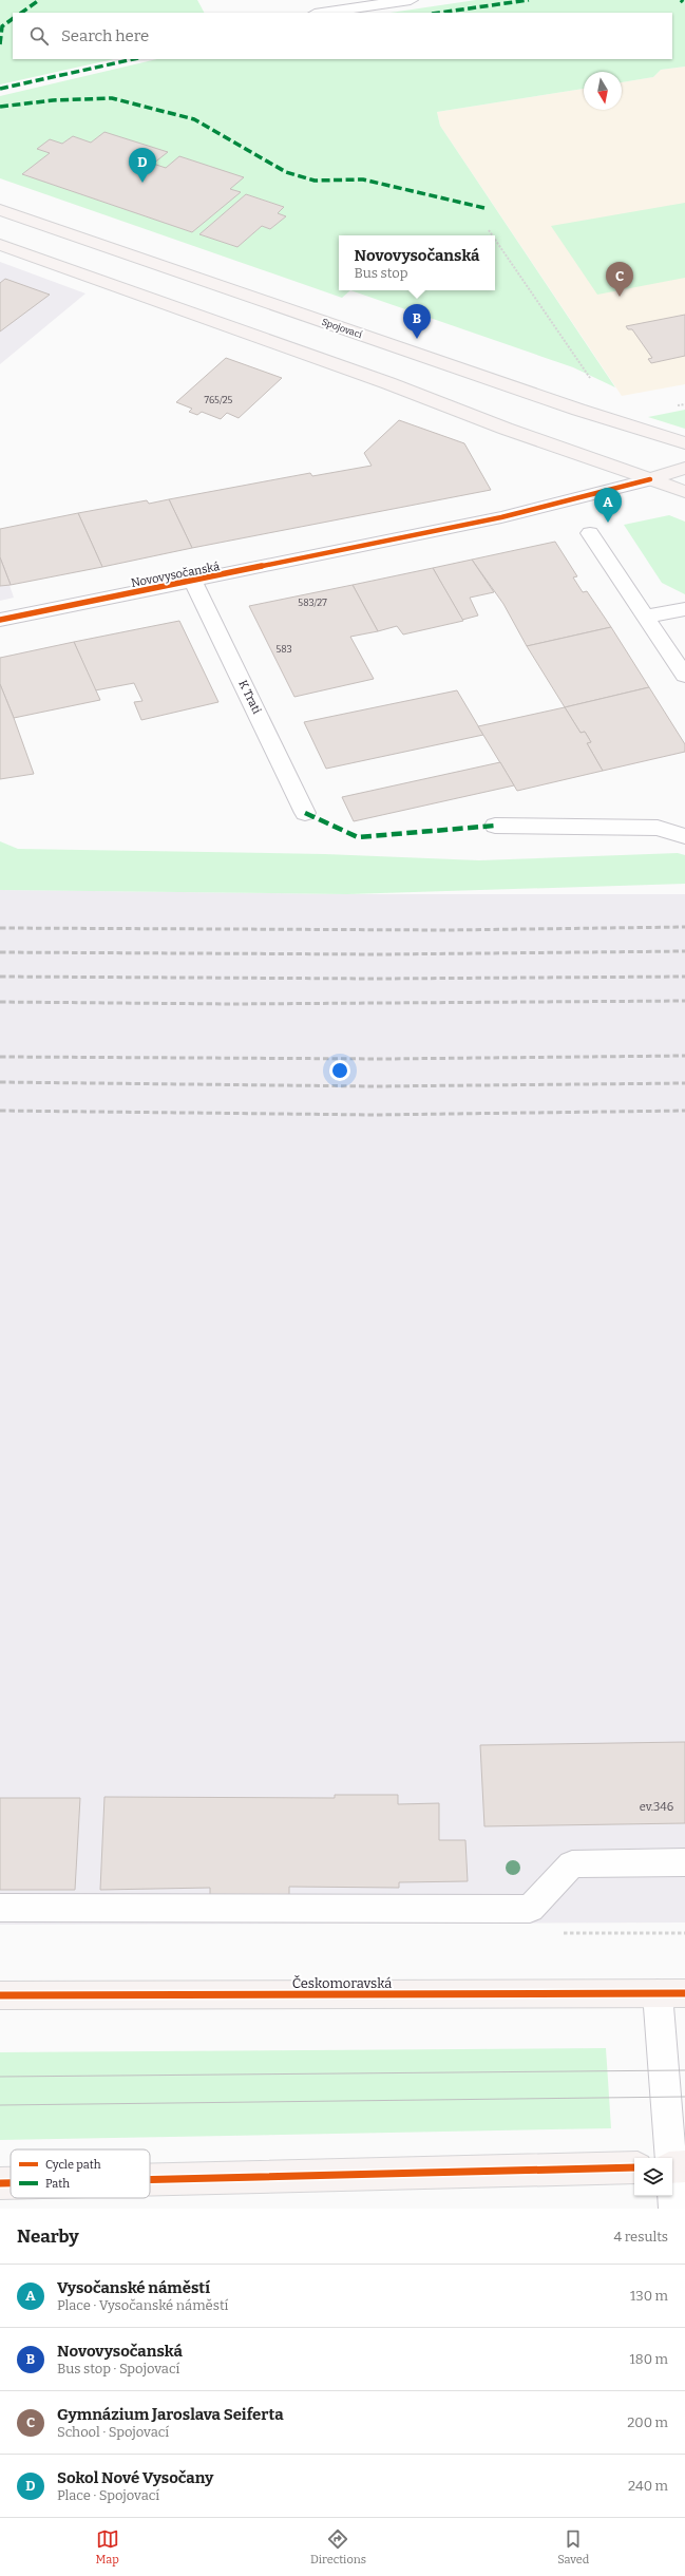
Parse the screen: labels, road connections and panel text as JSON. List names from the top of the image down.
{
  "streets": {
    "main road": ["Spojovací", "Českomoravská"],
    "street": ["Novovysočanská", "K Trati"]
  },
  "crossings": [
    ["Novovysočanská", "K Trati"]
  ],
  "house_numbers": [
    "765/25",
    "583/27",
    "583",
    "ev.346"
  ],
  "legend": ["Cycle path", "Path"],
  "north": "bottom",
  "page": {
    "search": "Search here",
    "pins": [
      "D",
      "C",
      "B",
      "A"
    ],
    "popup": ["Novovysočanská", "Bus stop"],
    "heading": ["Nearby", "4 results"],
    "list": [
      {
        "mark": "A",
        "name": "Vysočanské náměstí",
        "note": "Place · Vysočanské náměstí",
        "value": "130 m"
      },
      {
        "mark": "B",
        "name": "Novovysočanská",
        "note": "Bus stop · Spojovací",
        "value": "180 m"
      },
      {
        "mark": "C",
        "name": "Gymnázium Jaroslava Seiferta",
        "note": "School · Spojovací",
        "value": "200 m"
      },
      {
        "mark": "D",
        "name": "Sokol Nové Vysočany",
        "note": "Place · Spojovací",
        "value": "240 m"
      }
    ],
    "nav": ["Map", "Directions", "Saved"]
  }
}
